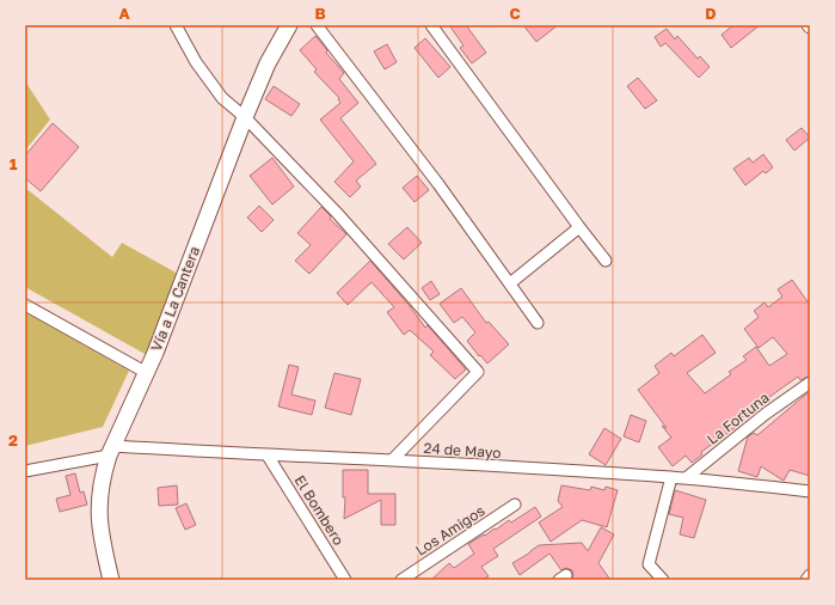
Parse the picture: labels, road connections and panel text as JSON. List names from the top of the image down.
{
  "streets": {
    "main road": ["Vía a La Cantera"],
    "street": [
      "La Fortuna",
      "24 de Mayo",
      "El Bombero",
      "Los Amigos"
    ]
  },
  "crossings": [
    ["Vía a La Cantera", "24 de Mayo"],
    ["La Fortuna", "24 de Mayo"],
    ["24 de Mayo", "El Bombero"]
  ],
  "grid": {
    "columns": [
      "A",
      "B",
      "C",
      "D"
    ],
    "rows": ["1", "2"]
  }
}
